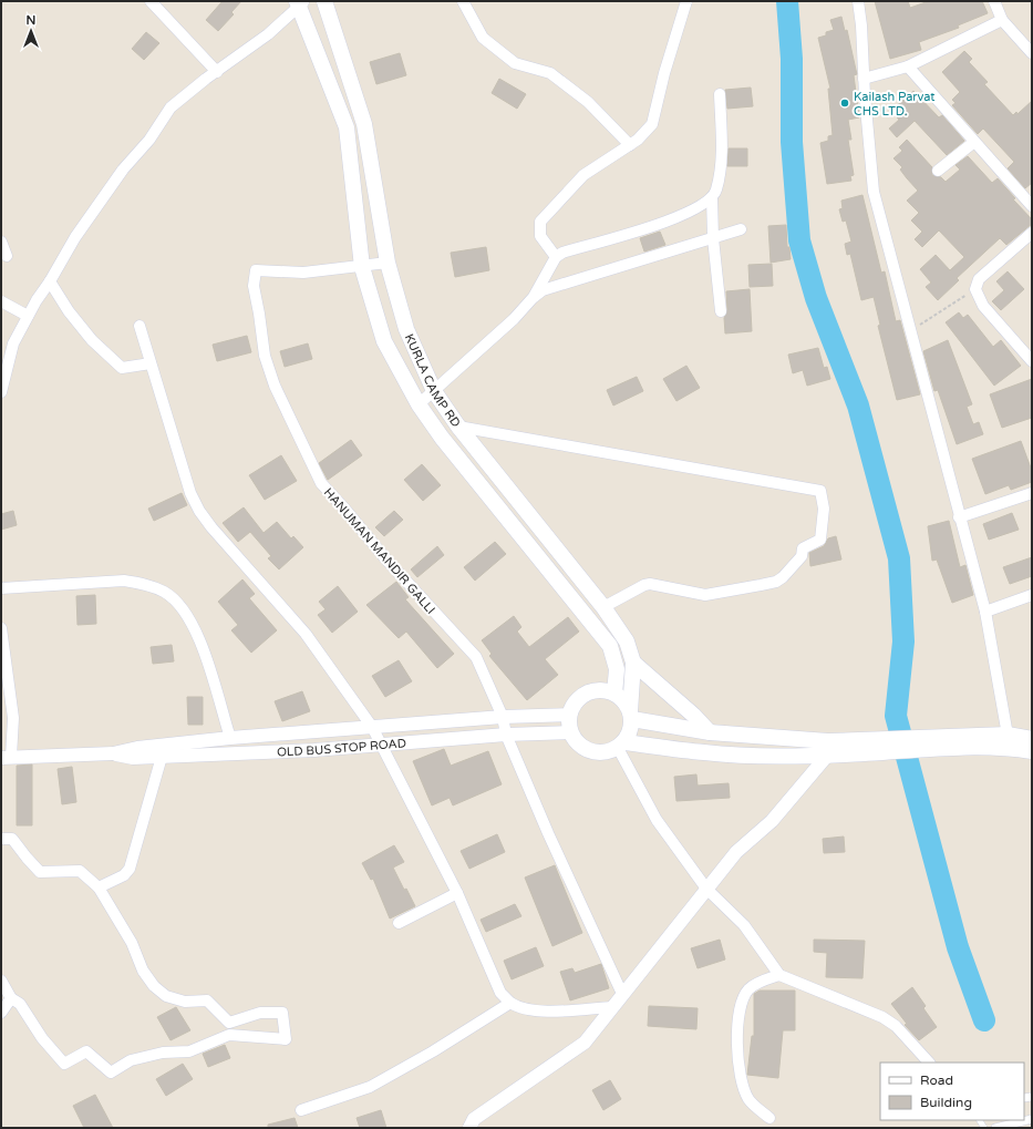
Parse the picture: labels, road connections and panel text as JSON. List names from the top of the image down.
{
  "streets": {
    "main road": ["KURLA CAMP RD"],
    "street": ["HANUMAN MANDIR GALLI", "OLD BUS STOP ROAD"]
  },
  "crossings": [
    ["KURLA CAMP RD", "HANUMAN MANDIR GALLI"],
    ["KURLA CAMP RD", "OLD BUS STOP ROAD"],
    ["HANUMAN MANDIR GALLI", "OLD BUS STOP ROAD"]
  ],
  "places": ["Kailash Parvat CHS LTD."],
  "legend": ["Road", "Building"],
  "north": "top"
}
